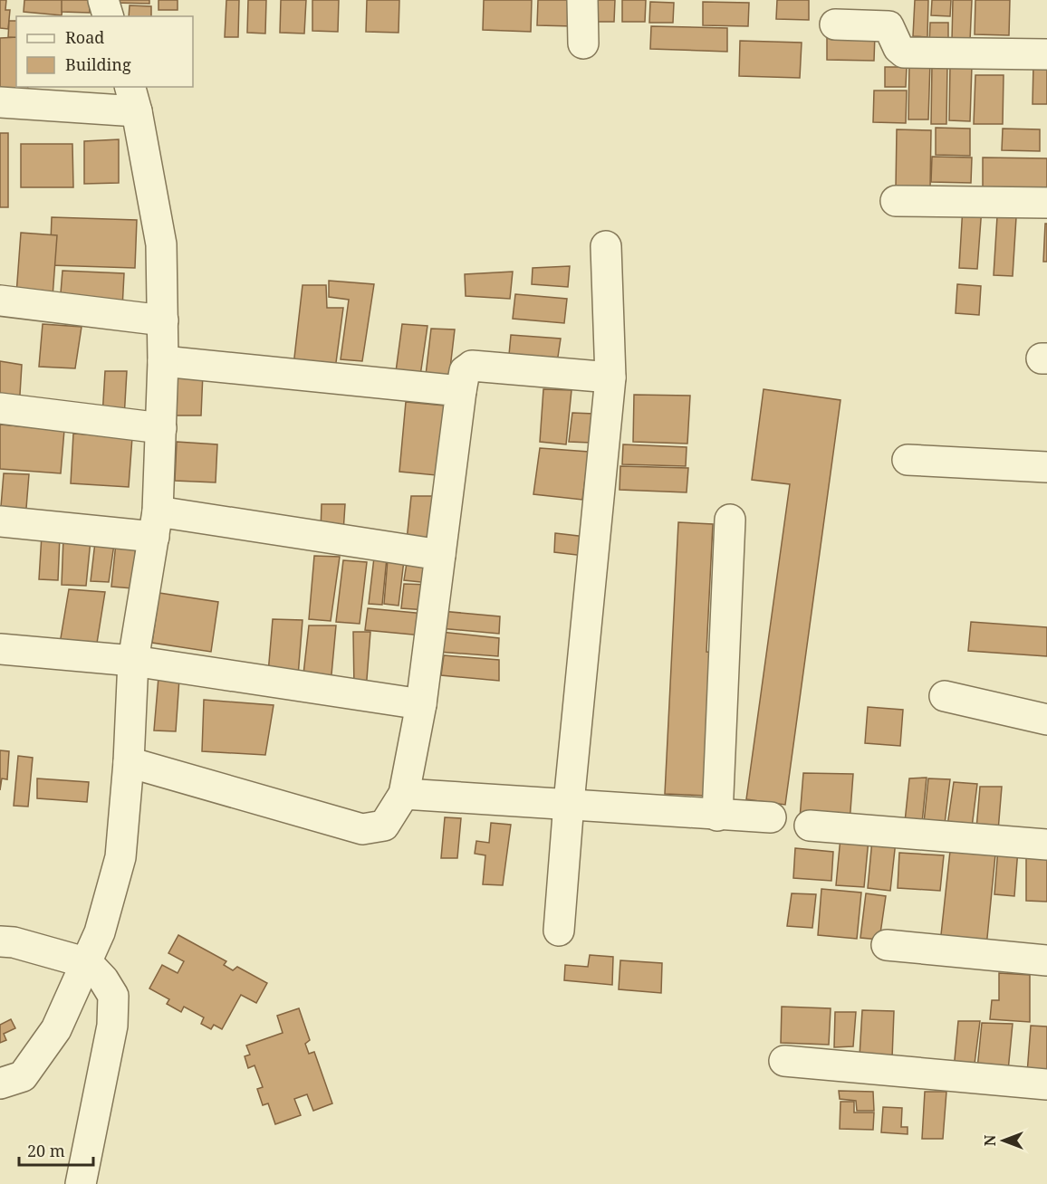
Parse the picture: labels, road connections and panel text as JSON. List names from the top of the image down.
{
  "legend": ["Road", "Building"],
  "scale_bar": "20 m",
  "north": "left"
}
